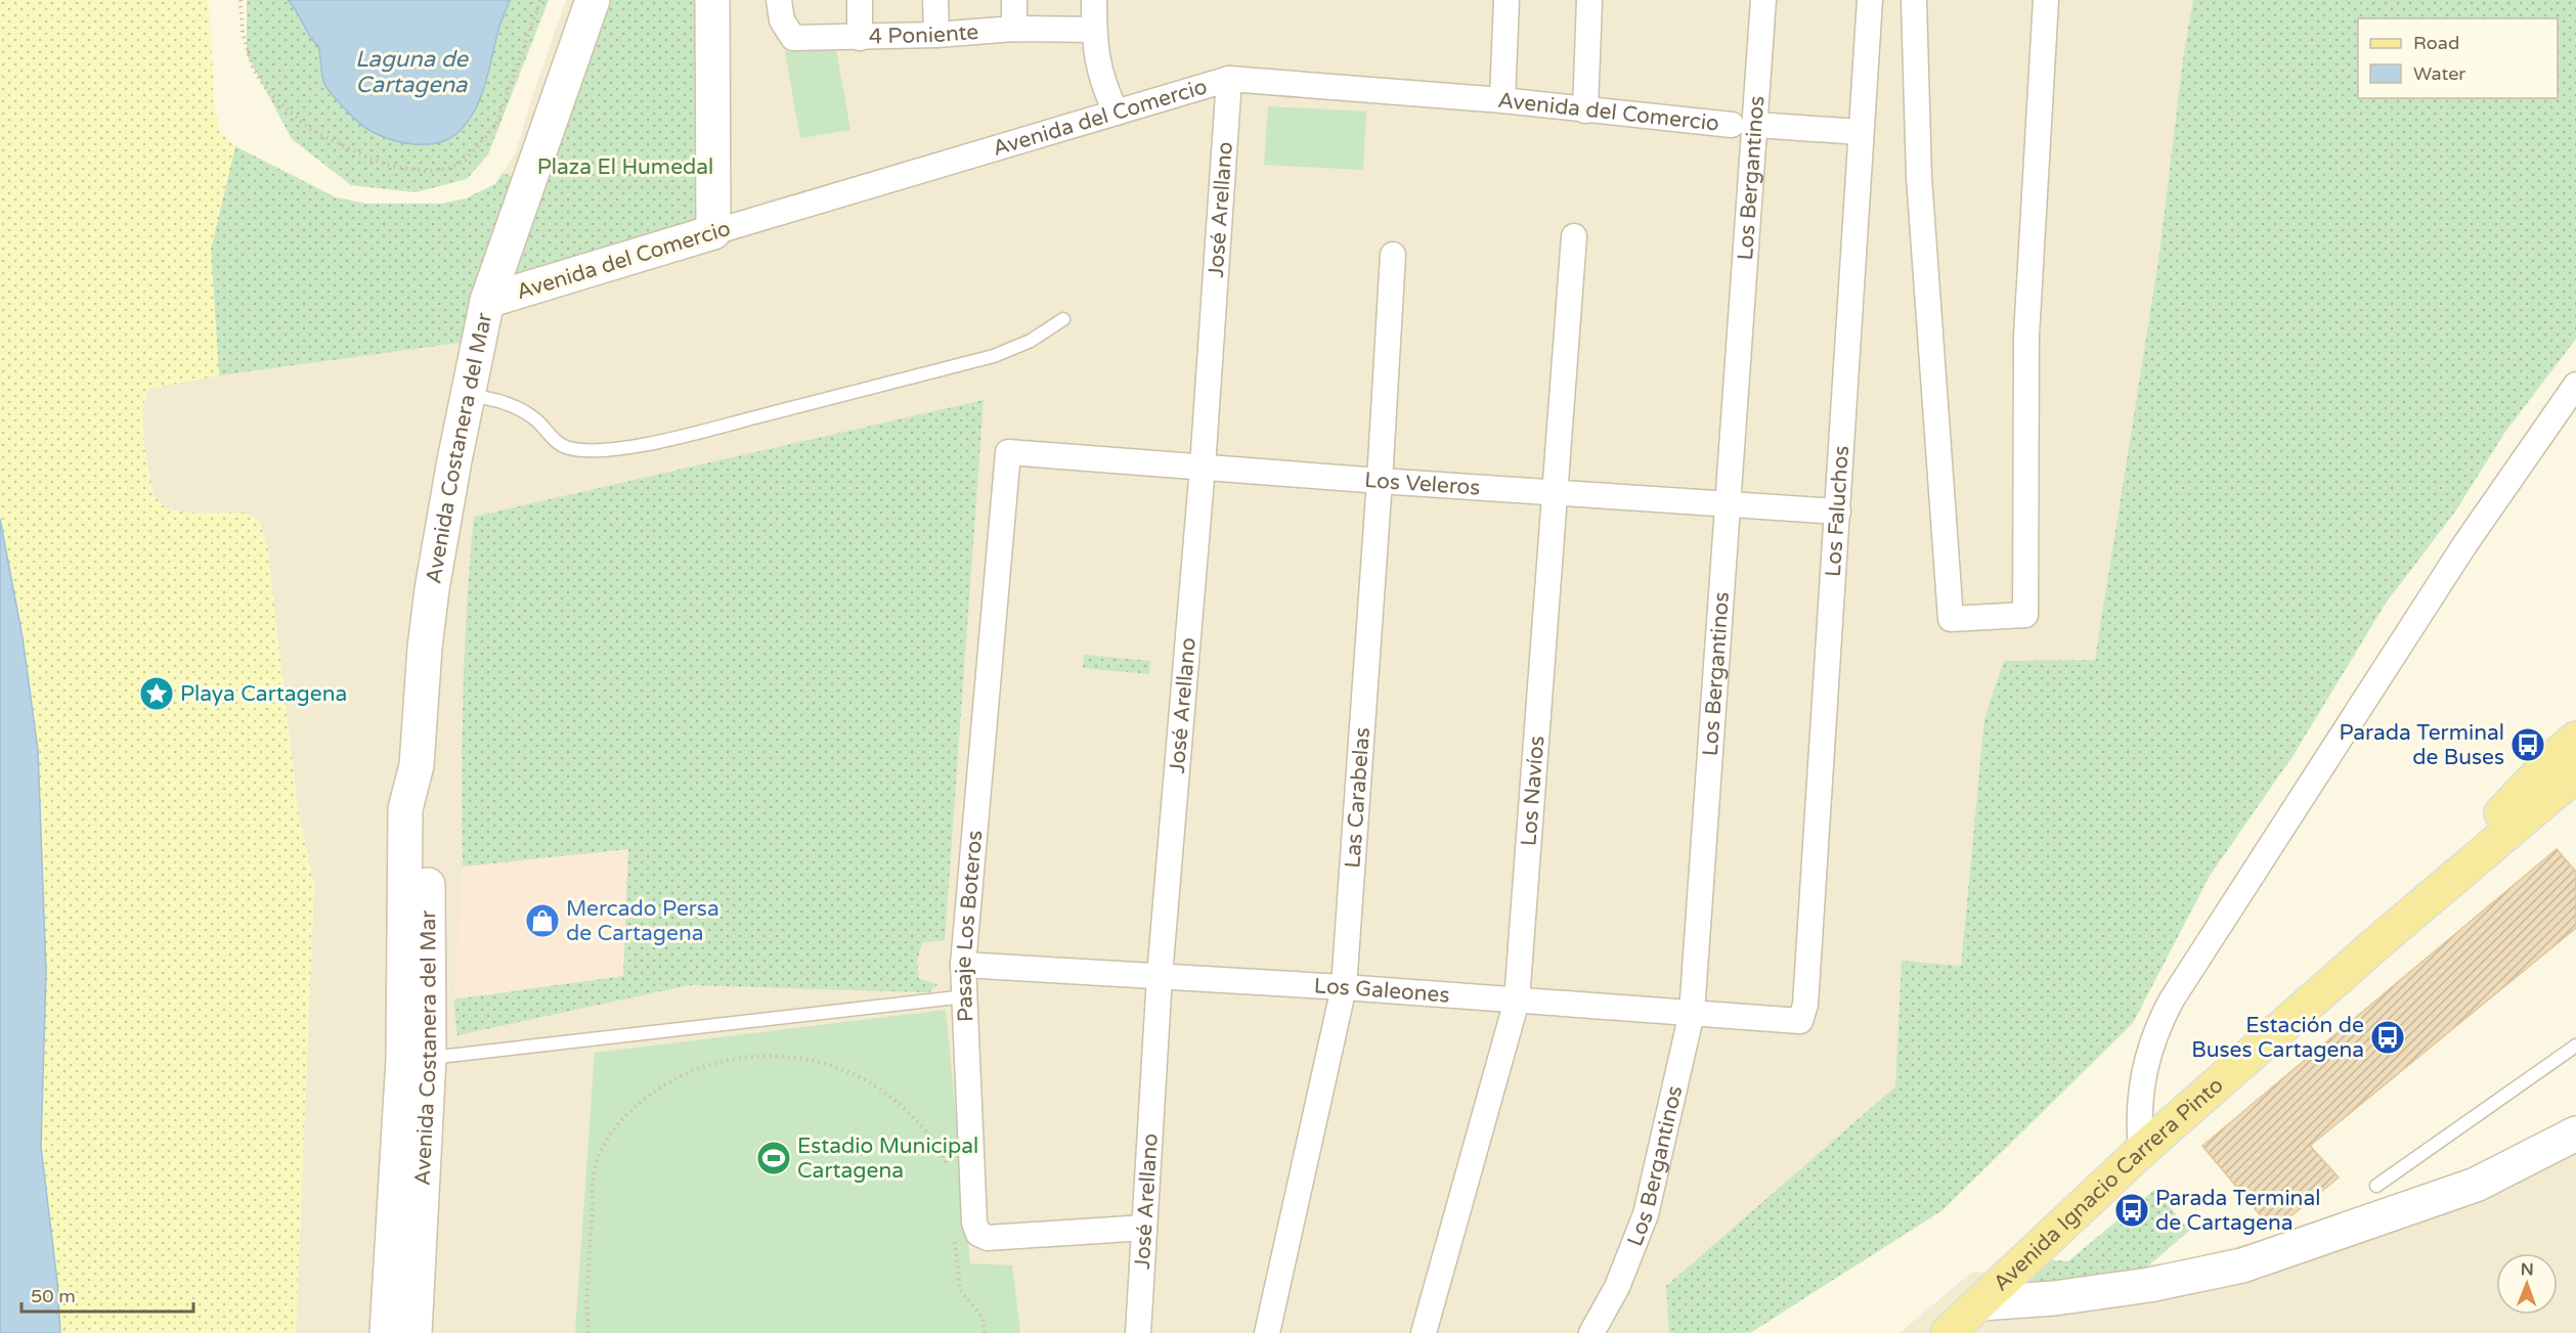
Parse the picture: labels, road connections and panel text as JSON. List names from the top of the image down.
{
  "streets": {
    "main road": ["Avenida Ignacio Carrera Pinto"],
    "street": [
      "4 Poniente",
      "Avenida del Comercio",
      "Los Bergantinos",
      "José Arellano",
      "Avenida Costanera del Mar",
      "Los Veleros",
      "Los Faluchos",
      "Los Navíos",
      "Las Carabelas",
      "Pasaje Los Boteros",
      "Los Galeones"
    ]
  },
  "crossings": [
    ["Avenida del Comercio", "Los Bergantinos"],
    ["Avenida del Comercio", "José Arellano"],
    ["Avenida del Comercio", "Avenida Costanera del Mar"],
    ["Avenida del Comercio", "Los Faluchos"],
    ["Los Bergantinos", "Los Veleros"],
    ["Los Bergantinos", "Los Galeones"],
    ["José Arellano", "Los Veleros"],
    ["José Arellano", "Pasaje Los Boteros"],
    ["José Arellano", "Los Galeones"],
    ["Los Veleros", "Los Faluchos"],
    ["Los Veleros", "Los Navíos"],
    ["Los Veleros", "Las Carabelas"],
    ["Los Veleros", "Pasaje Los Boteros"],
    ["Los Faluchos", "Los Galeones"],
    ["Los Navíos", "Los Galeones"],
    ["Las Carabelas", "Los Galeones"],
    ["Pasaje Los Boteros", "Los Galeones"]
  ],
  "water": ["Laguna de Cartagena"],
  "parks": ["Plaza El Humedal"],
  "places": {
    "place": ["Playa Cartagena"],
    "bus stop": ["Parada Terminal de Buses", "Estación de Buses Cartagena", "Parada Terminal de Cartagena"],
    "shop": ["Mercado Persa de Cartagena"],
    "sports": ["Estadio Municipal Cartagena"]
  },
  "legend": ["Road", "Water"],
  "scale_bar": "50 m",
  "north": "top"
}
